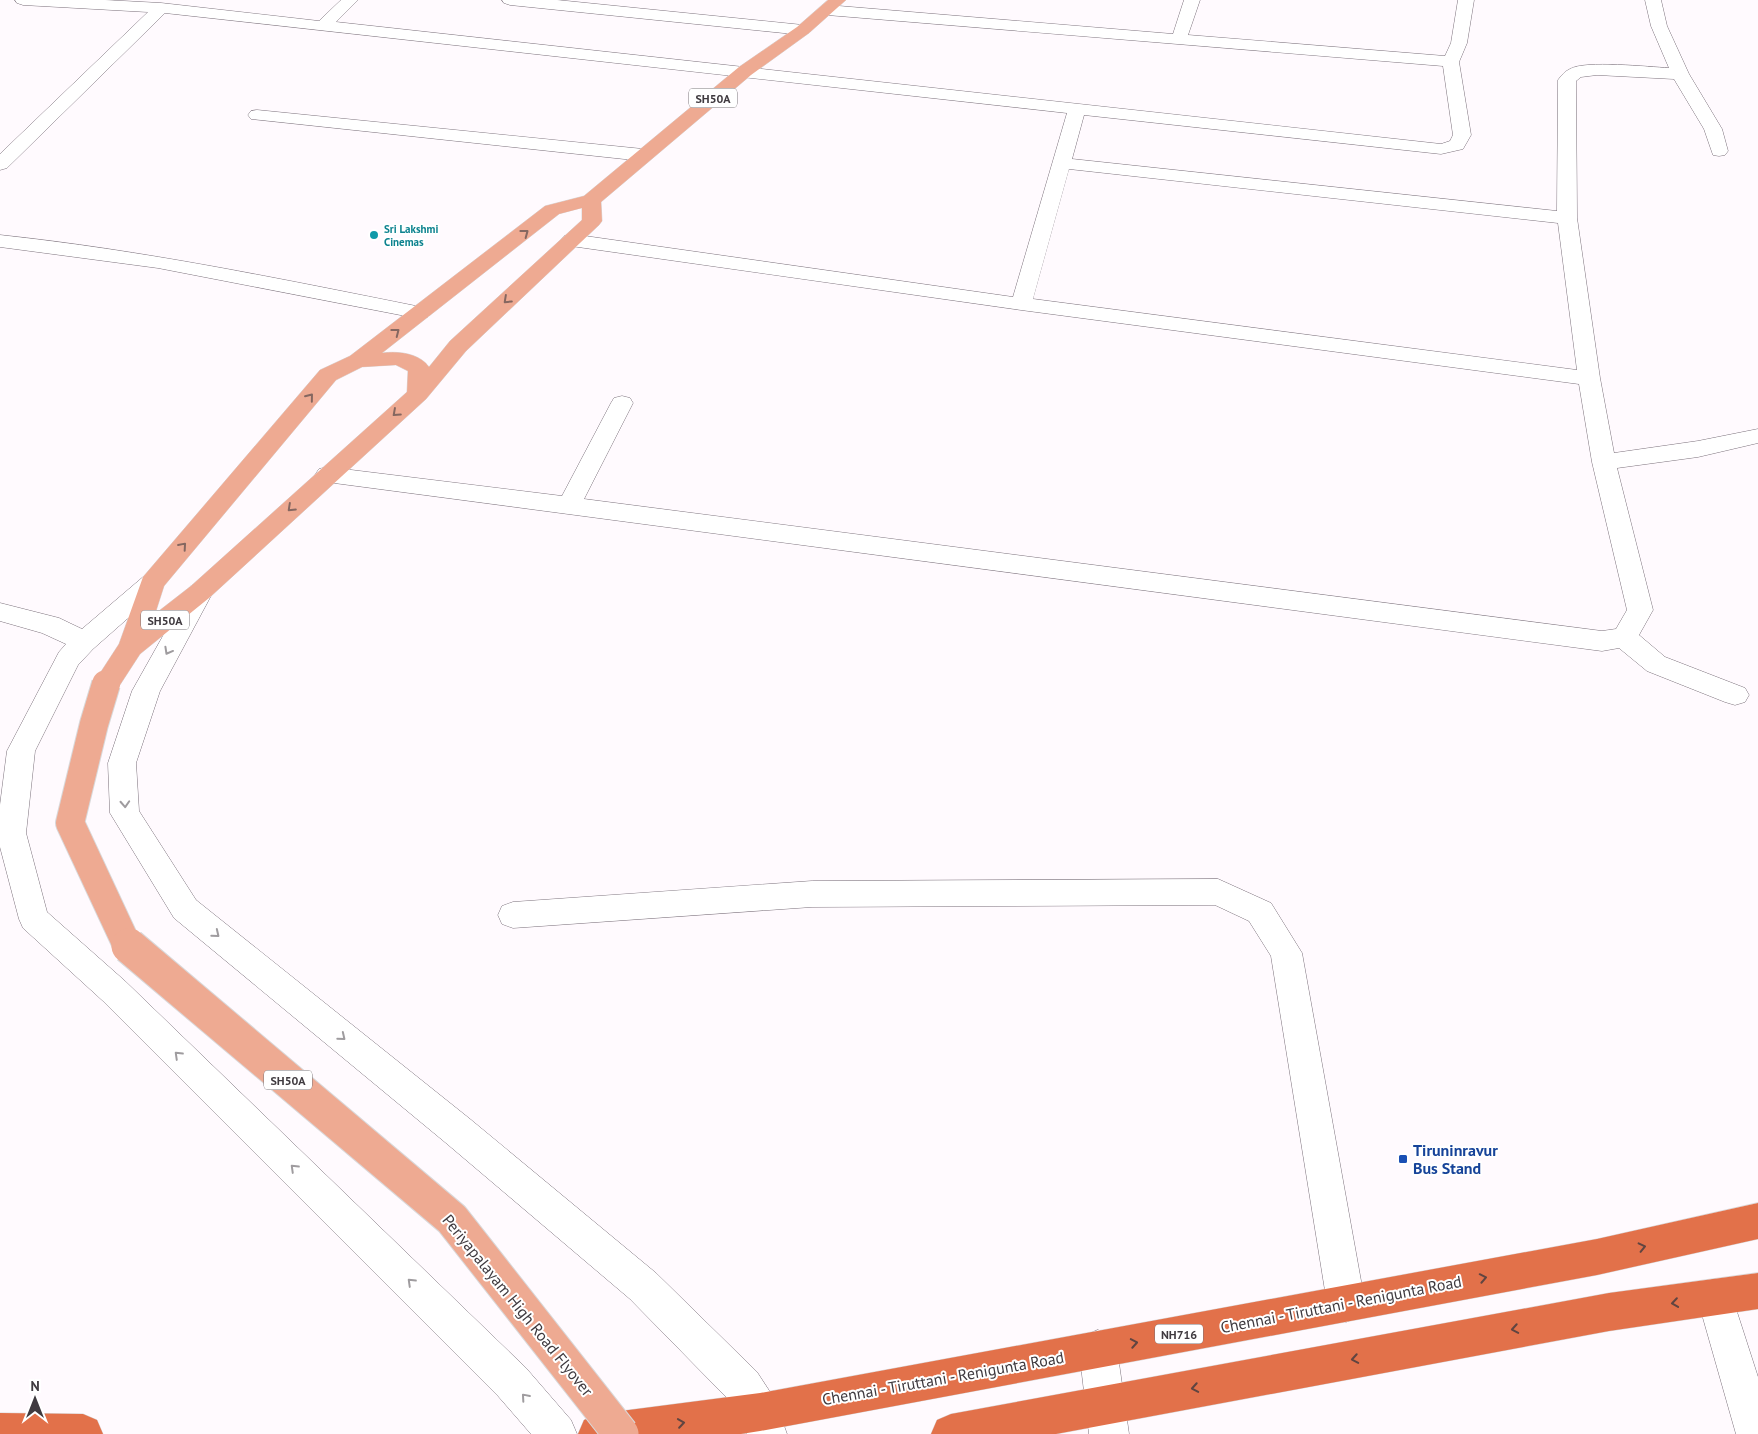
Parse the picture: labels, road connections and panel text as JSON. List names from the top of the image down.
{
  "streets": {
    "highway": ["Chennai - Tiruttani - Renigunta Road", "NH716"],
    "main road": ["SH50A", "Periyapalayam High Road Flyover"]
  },
  "crossings": [
    ["SH50A", "Periyapalayam High Road Flyover"]
  ],
  "places": {
    "other": ["Sri Lakshmi Cinemas"],
    "transit": ["Tiruninravur Bus Stand"]
  },
  "north": "top"
}
